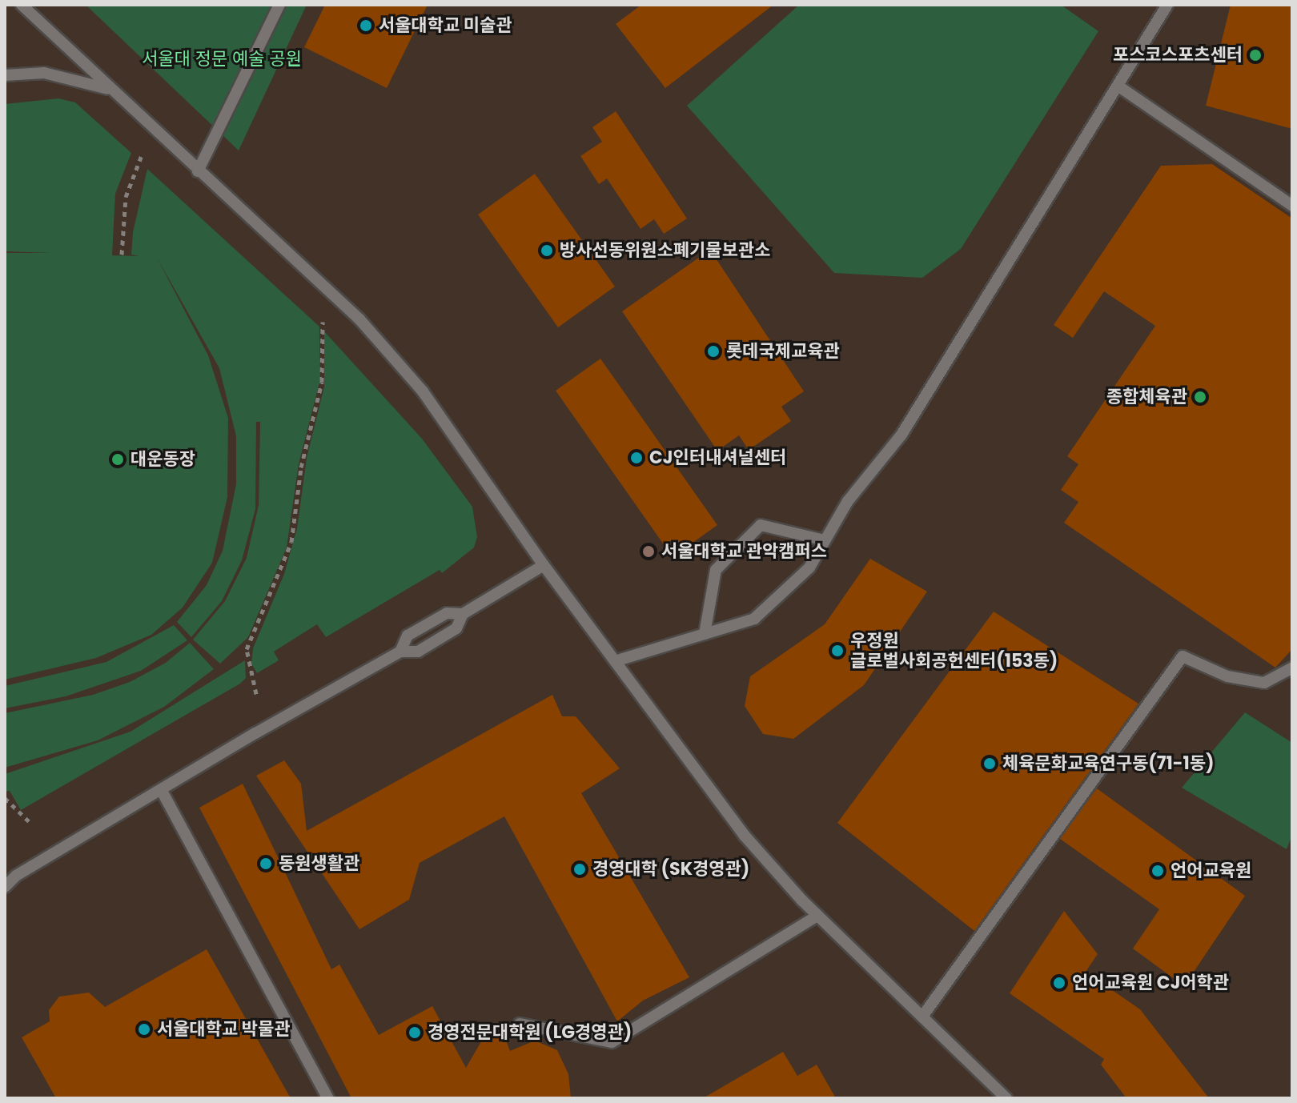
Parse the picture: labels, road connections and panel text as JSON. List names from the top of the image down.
{
  "parks": ["서울대 정문 예술 공원"],
  "places": [
    "서울대학교 미술관",
    "포스코스포츠센터",
    "방사선동위원소폐기물보관소",
    "롯데국제교육관",
    "종합체육관",
    "CJ인터내셔널센터",
    "대운동장",
    "서울대학교 관악캠퍼스",
    "우정원 글로벌사회공헌센터(153동)",
    "체육문화교육연구동(71-1동)",
    "동원생활관",
    "경영대학 (SK경영관)",
    "언어교육원",
    "언어교육원 CJ어학관",
    "서울대학교 박물관",
    "경영전문대학원 (LG경영관)"
  ]
}
